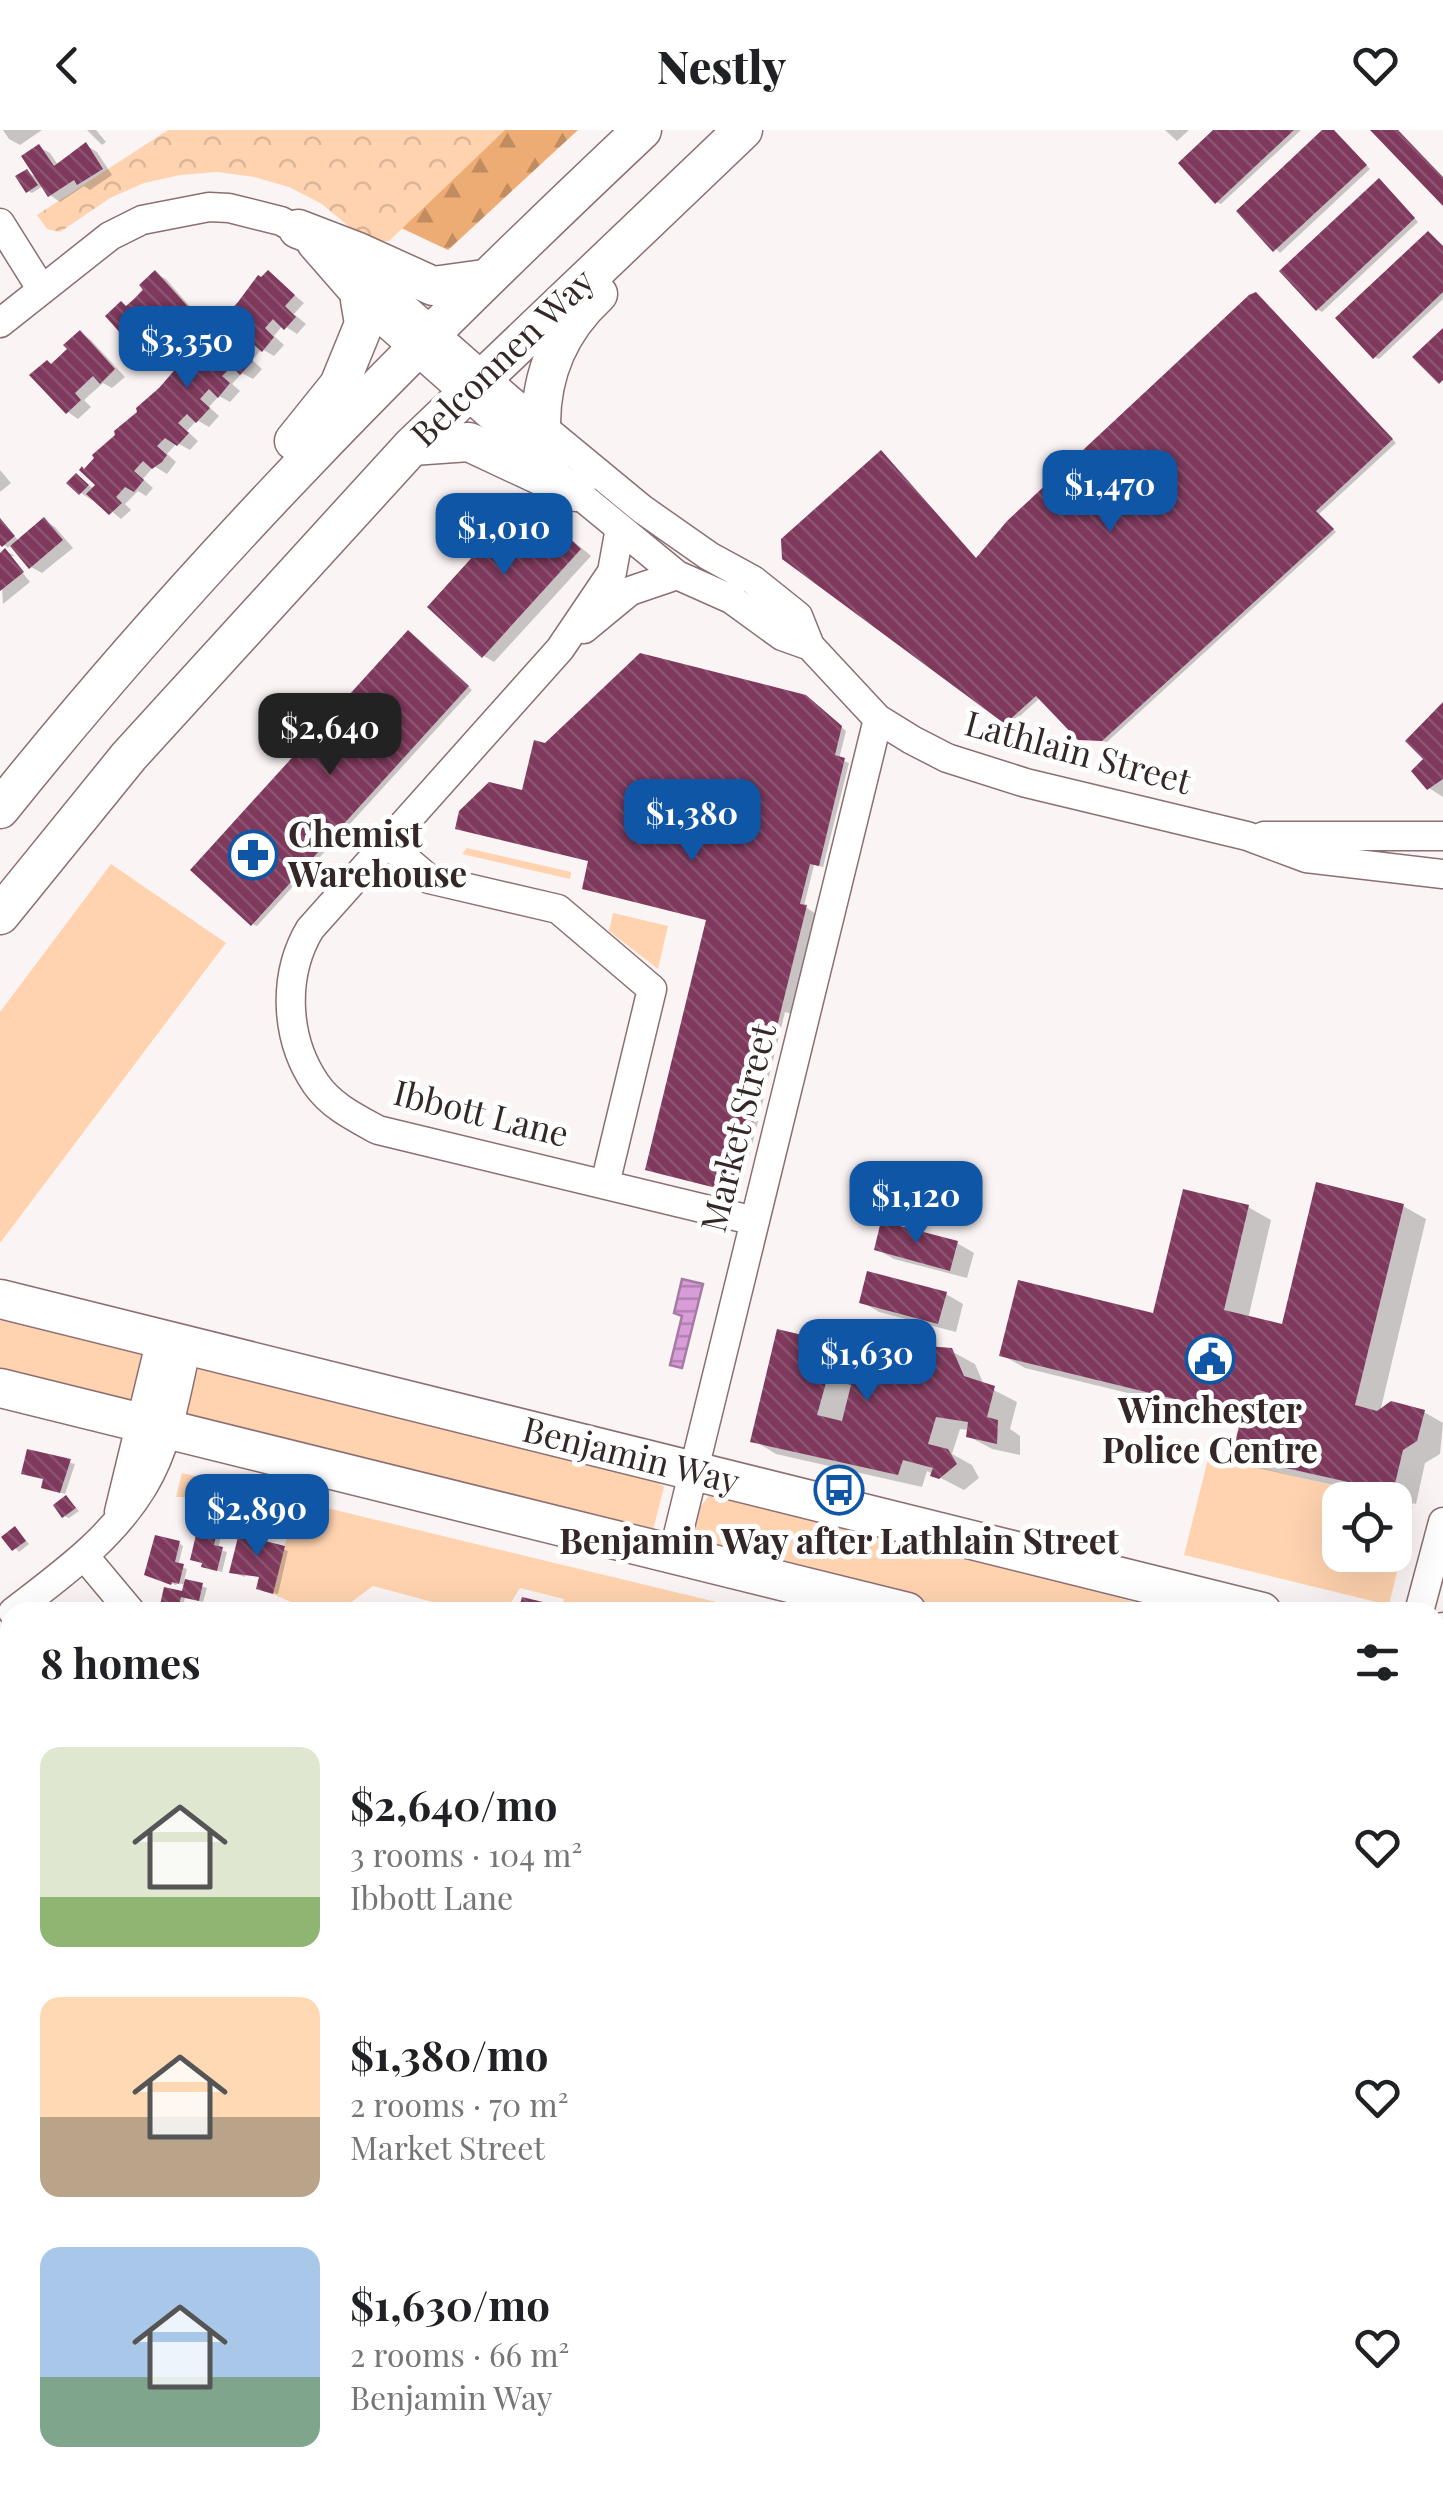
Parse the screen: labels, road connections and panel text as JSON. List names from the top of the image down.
{
  "streets": {
    "main road": ["Belconnen Way", "Benjamin Way"],
    "street": ["Lathlain Street", "Ibbott Lane", "Market Street"]
  },
  "crossings": [
    ["Belconnen Way", "Lathlain Street"],
    ["Lathlain Street", "Market Street"],
    ["Ibbott Lane", "Market Street"],
    ["Market Street", "Benjamin Way"]
  ],
  "places": {
    "pharmacy": ["Chemist Warehouse"],
    "public building": ["Winchester Police Centre"],
    "bus stop": ["Benjamin Way after Lathlain Street"]
  },
  "page": {
    "header": "Nestly",
    "price": [
      "$3,350",
      "$1,470",
      "$1,010",
      "$2,640",
      "$1,380",
      "$1,120",
      "$1,630",
      "$2,890"
    ],
    "heading": "8 homes",
    "list": [
      {
        "name": "$2,640/mo",
        "note": "3 rooms · 104 m² · Ibbott Lane"
      },
      {
        "name": "$1,380/mo",
        "note": "2 rooms · 70 m² · Market Street"
      },
      {
        "name": "$1,630/mo",
        "note": "2 rooms · 66 m² · Benjamin Way"
      }
    ]
  }
}
